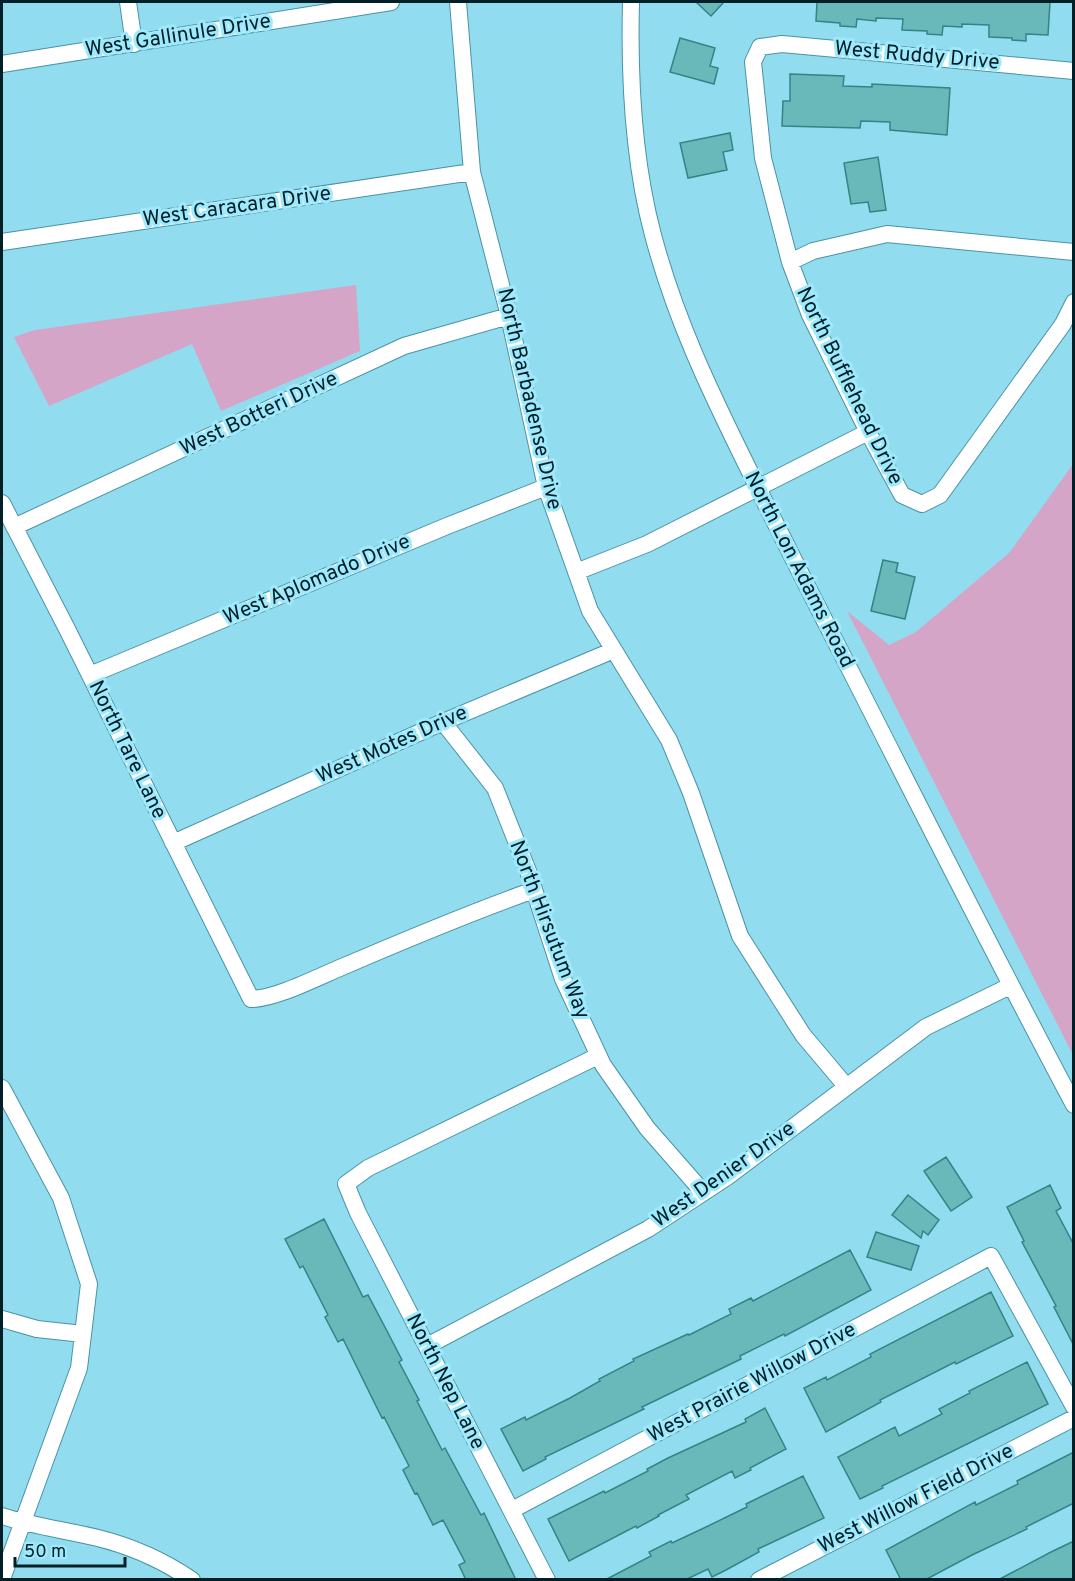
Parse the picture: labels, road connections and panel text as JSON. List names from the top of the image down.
{
  "streets": {
    "street": [
      "West Gallinule Drive",
      "West Ruddy Drive",
      "West Caracara Drive",
      "North Bufflehead Drive",
      "North Barbadense Drive",
      "West Botteri Drive",
      "North Lon Adams Road",
      "West Aplomado Drive",
      "West Motes Drive",
      "North Tare Lane",
      "North Hirsutum Way",
      "West Denier Drive",
      "North Nep Lane",
      "West Prairie Willow Drive",
      "West Willow Field Drive"
    ]
  },
  "crossings": [
    ["West Ruddy Drive", "North Bufflehead Drive"],
    ["West Caracara Drive", "North Barbadense Drive"],
    ["North Barbadense Drive", "West Botteri Drive"],
    ["North Barbadense Drive", "West Aplomado Drive"],
    ["North Barbadense Drive", "West Motes Drive"],
    ["North Barbadense Drive", "West Denier Drive"],
    ["West Botteri Drive", "North Tare Lane"],
    ["North Lon Adams Road", "West Denier Drive"],
    ["West Aplomado Drive", "North Tare Lane"],
    ["West Motes Drive", "North Tare Lane"],
    ["West Motes Drive", "North Hirsutum Way"],
    ["North Tare Lane", "North Hirsutum Way"],
    ["North Hirsutum Way", "West Denier Drive"],
    ["North Hirsutum Way", "North Nep Lane"],
    ["West Denier Drive", "North Nep Lane"],
    ["North Nep Lane", "West Prairie Willow Drive"]
  ],
  "scale_bar": "50 m"
}
